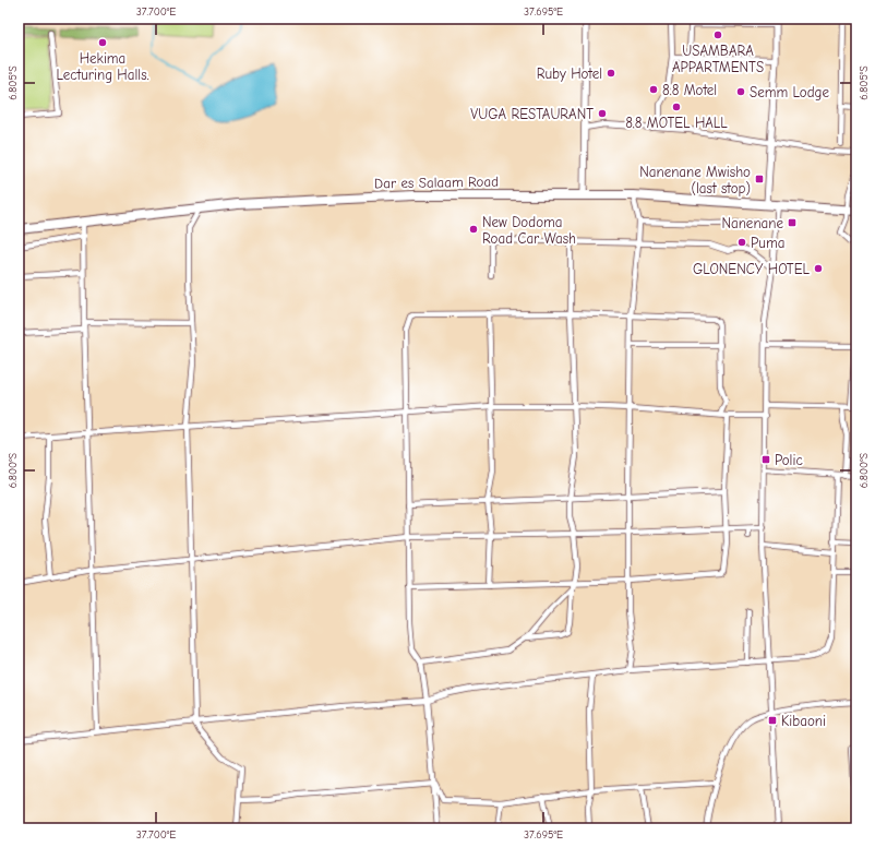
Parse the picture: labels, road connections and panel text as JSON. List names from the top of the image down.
{
  "streets": {
    "highway": ["Dar es Salaam Road"]
  },
  "places": {
    "other": [
      "USAMBARA APPARTMENTS",
      "Hekima Lecturing Halls.",
      "Ruby Hotel",
      "8.8 Motel",
      "Semm Lodge",
      "8.8 MOTEL HALL",
      "VUGA RESTAURANT",
      "New Dodoma Road Car Wash",
      "Puma",
      "GLONENCY HOTEL"
    ],
    "transit": [
      "Nanenane Mwisho (last stop)",
      "Nanenane",
      "Polic",
      "Kibaoni"
    ]
  },
  "coordinates": [
    "37.700°E",
    "37.695°E",
    "6.805°S",
    "6.800°S"
  ]
}
